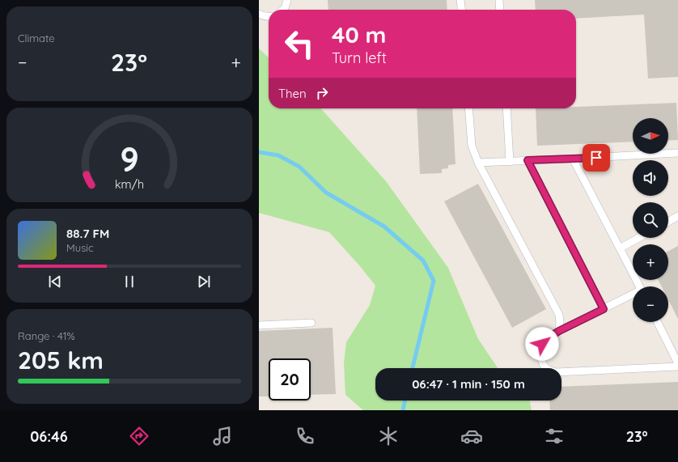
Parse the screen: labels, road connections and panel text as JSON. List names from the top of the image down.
{
  "north": "right",
  "page": {
    "tile": [
      "Climate",
      ["Range · 41%", "205 km"]
    ],
    "turn": ["40 m", "Turn left"],
    "heat": ["−", "23°", "+"],
    "then": "Then",
    "map_buttons": ["+", "−"],
    "song": ["88.7 FM", "Music"],
    "limit": "20",
    "trip": "06:47 · 1 min · 150 m",
    "tabs": ["06:46", "23°"],
    "gauge": ["9", "km/h"]
  }
}
